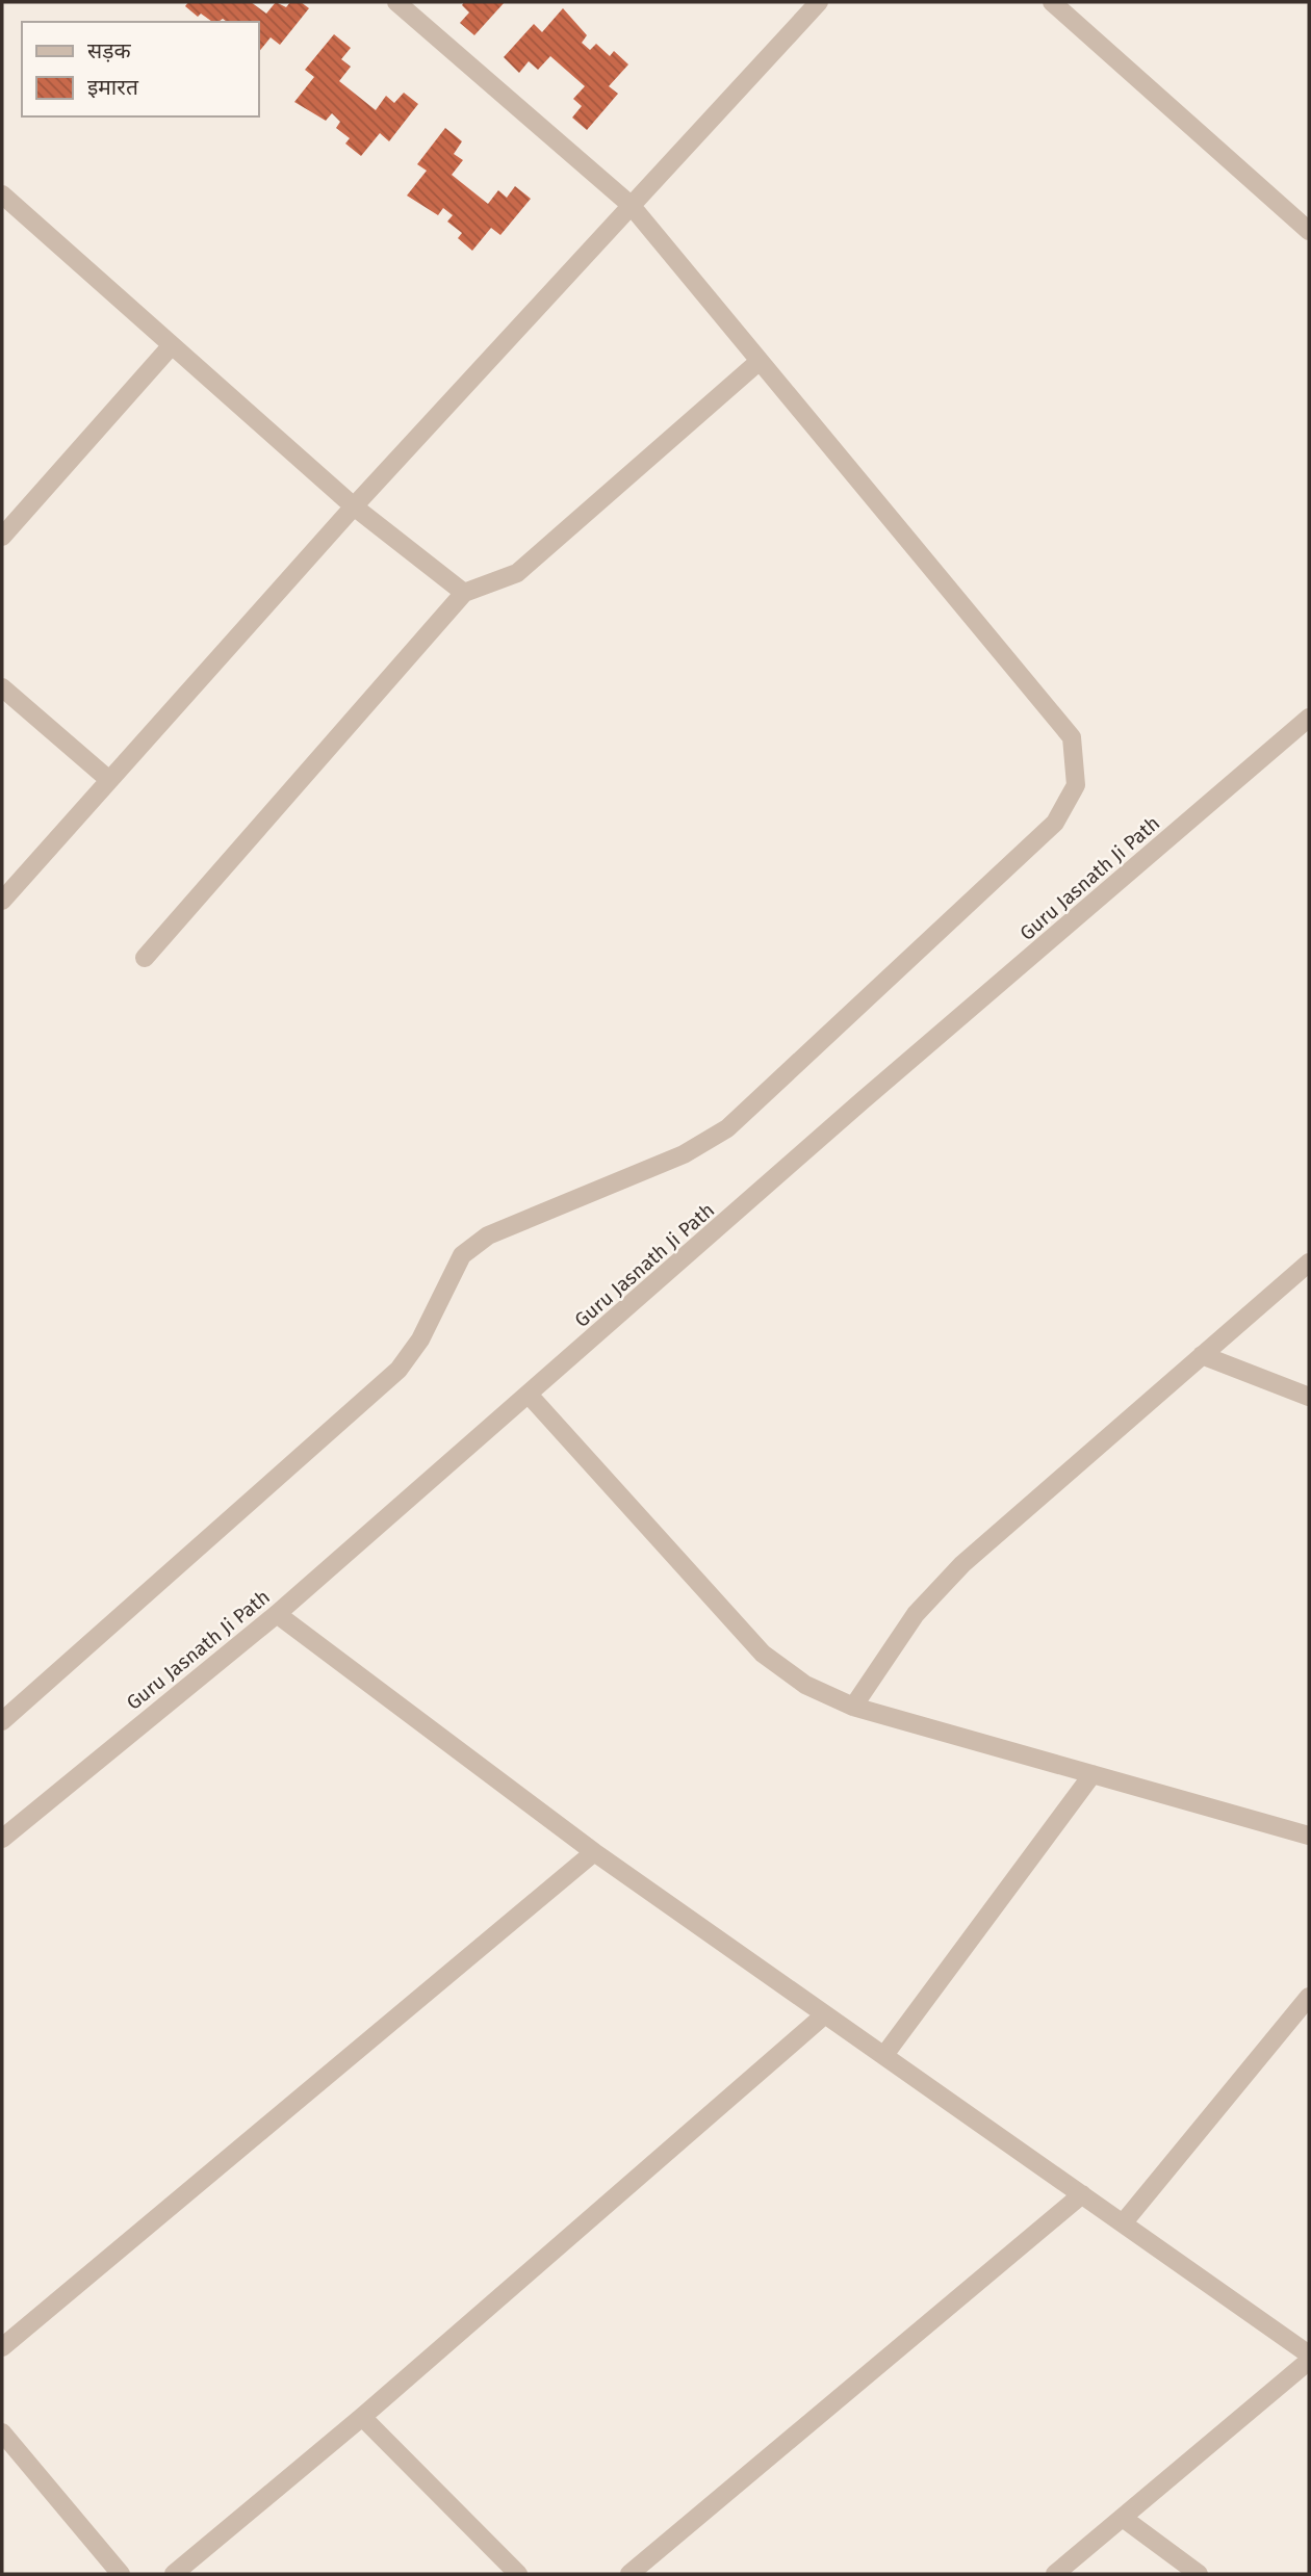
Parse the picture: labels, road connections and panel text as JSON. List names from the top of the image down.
{
  "streets": {
    "street": ["Guru Jasnath Ji Path"]
  },
  "legend": ["सड़क", "इमारत"]
}
